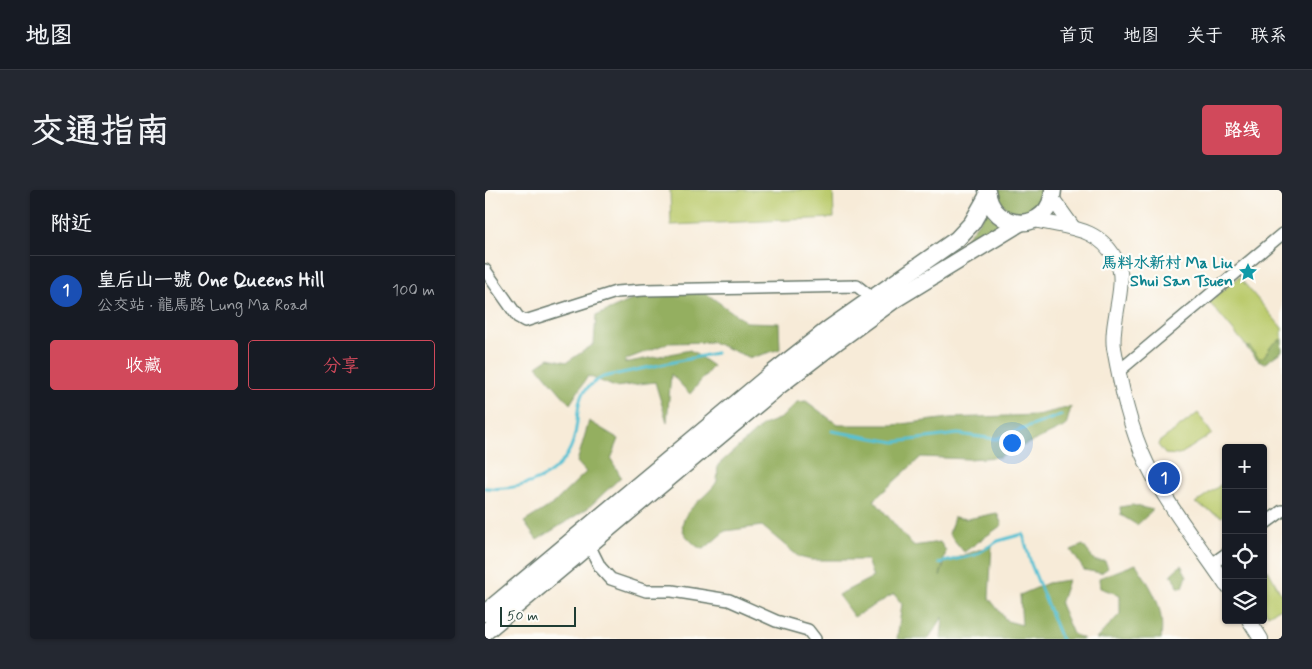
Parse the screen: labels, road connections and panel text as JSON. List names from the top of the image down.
{
  "places": {
    "place": ["馬料水新村 Ma Liu Shui San Tsuen"]
  },
  "scale_bar": "50 m",
  "page": {
    "header": "地图",
    "nav": [
      "首页",
      "地图",
      "关于",
      "联系"
    ],
    "buttons": [
      "路线",
      ["收藏", "分享"]
    ],
    "title": "交通指南",
    "heading": "附近",
    "list": [
      {
        "mark": "1",
        "name": "皇后山一號 One Queens Hill",
        "note": "公交站 · 龍馬路 Lung Ma Road",
        "value": "100 m"
      }
    ],
    "map_buttons": ["+", "−"],
    "pins": "1",
    "scale": "50 m"
  }
}
